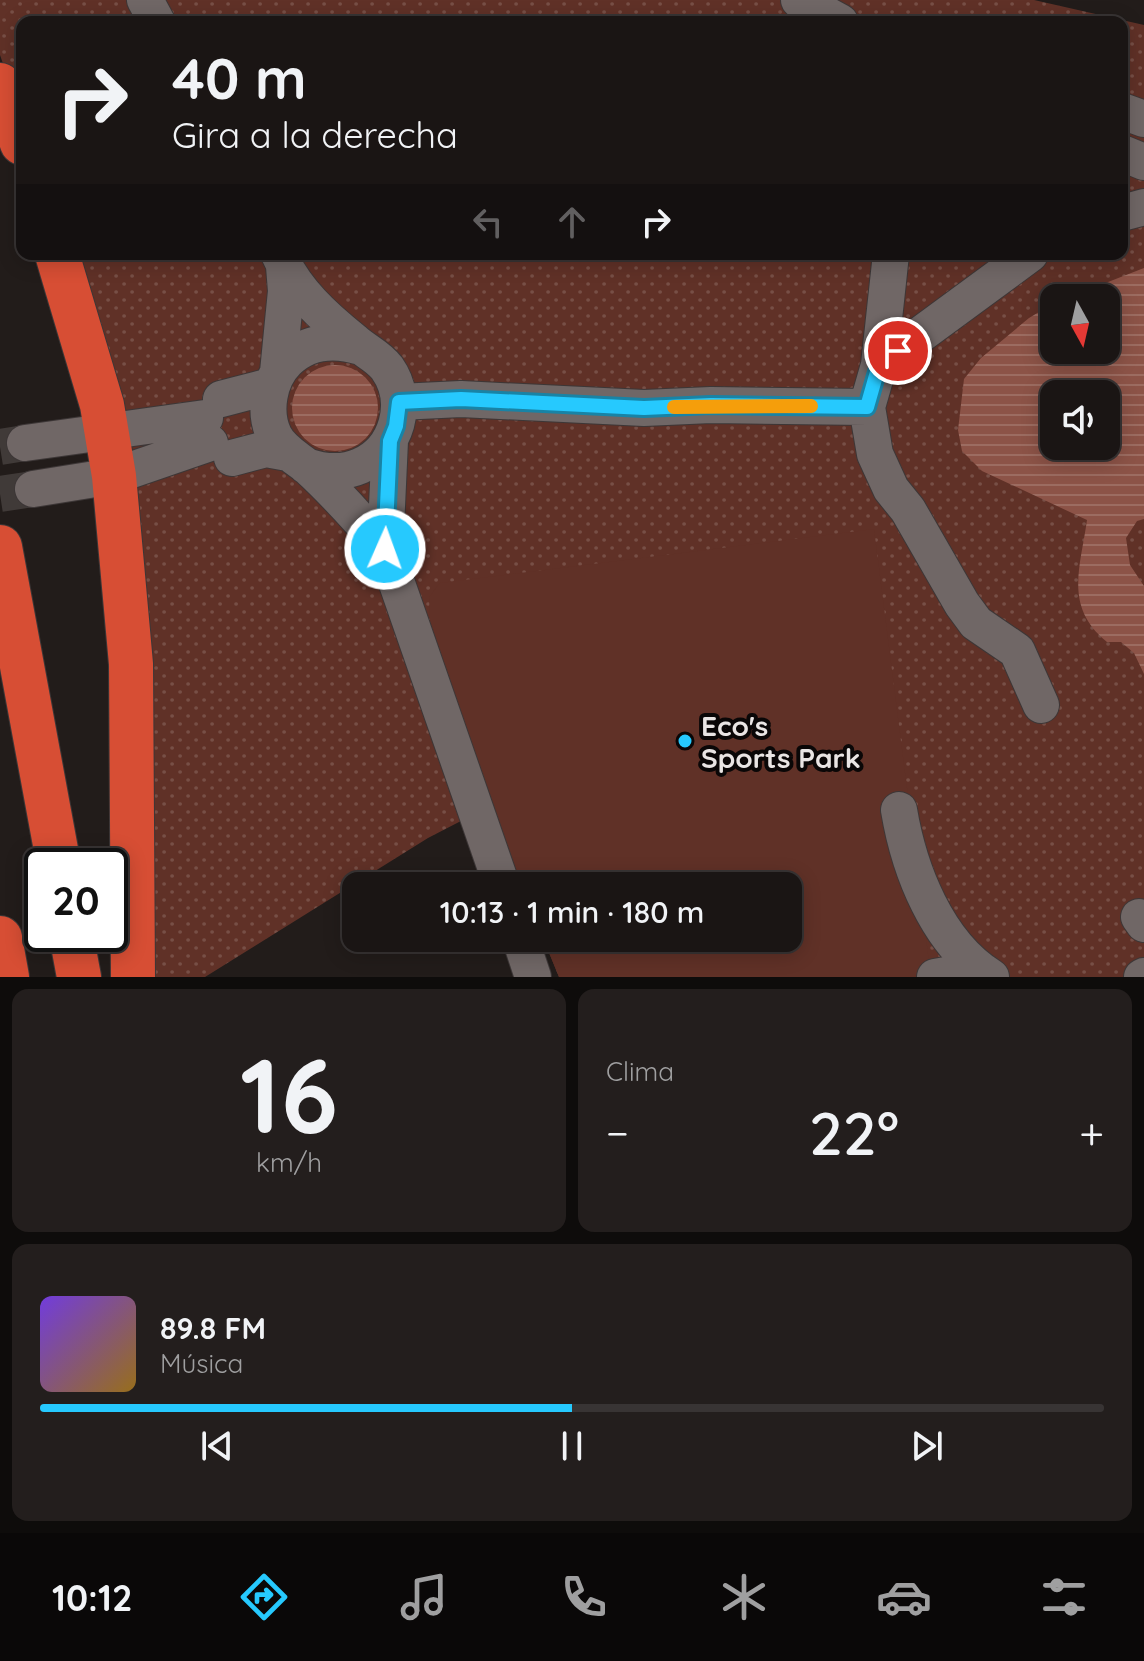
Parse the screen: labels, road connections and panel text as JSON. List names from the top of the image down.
{
  "places": ["Eco's Sports Park"],
  "north": "bottom",
  "page": {
    "turn": ["40 m", "Gira a la derecha"],
    "limit": "20",
    "trip": "10:13 · 1 min · 180 m",
    "tile": [
      ["16", "km/h"],
      "Clima"
    ],
    "heat": ["−", "22°", "+"],
    "song": ["89.8 FM", "Música"],
    "tabs": "10:12"
  }
}
